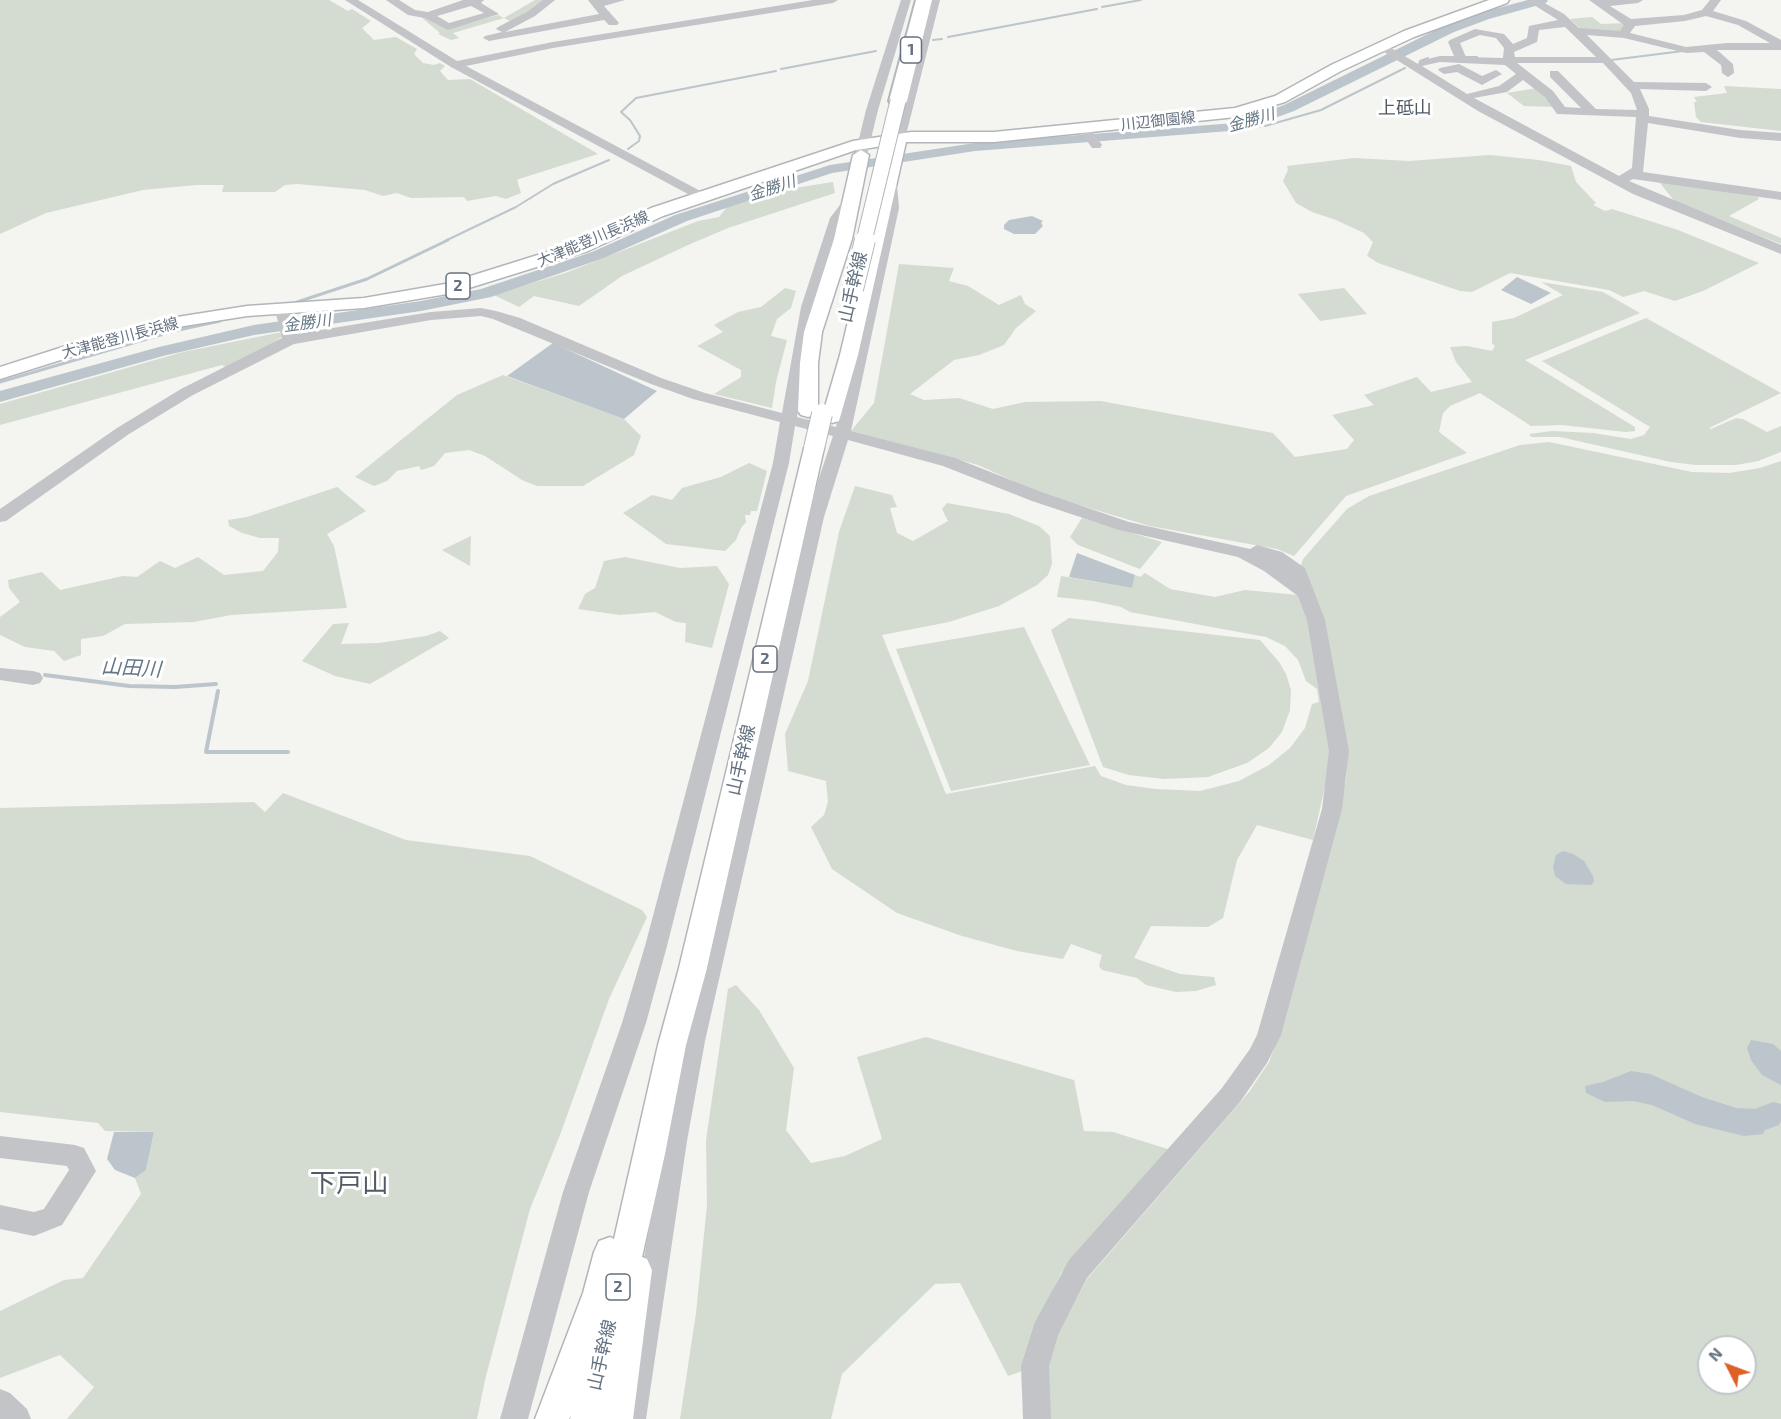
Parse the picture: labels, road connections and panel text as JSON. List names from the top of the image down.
{
  "streets": {
    "highway": ["1"],
    "main road": [
      "川辺御園線",
      "大津能登川長浜線",
      "2",
      "山手幹線"
    ]
  },
  "crossings": [
    ["1", "山手幹線"],
    ["川辺御園線", "大津能登川長浜線"]
  ],
  "districts": ["上砥山", "下戸山"],
  "water": ["金勝川", "山田川"],
  "north": "top left"
}
